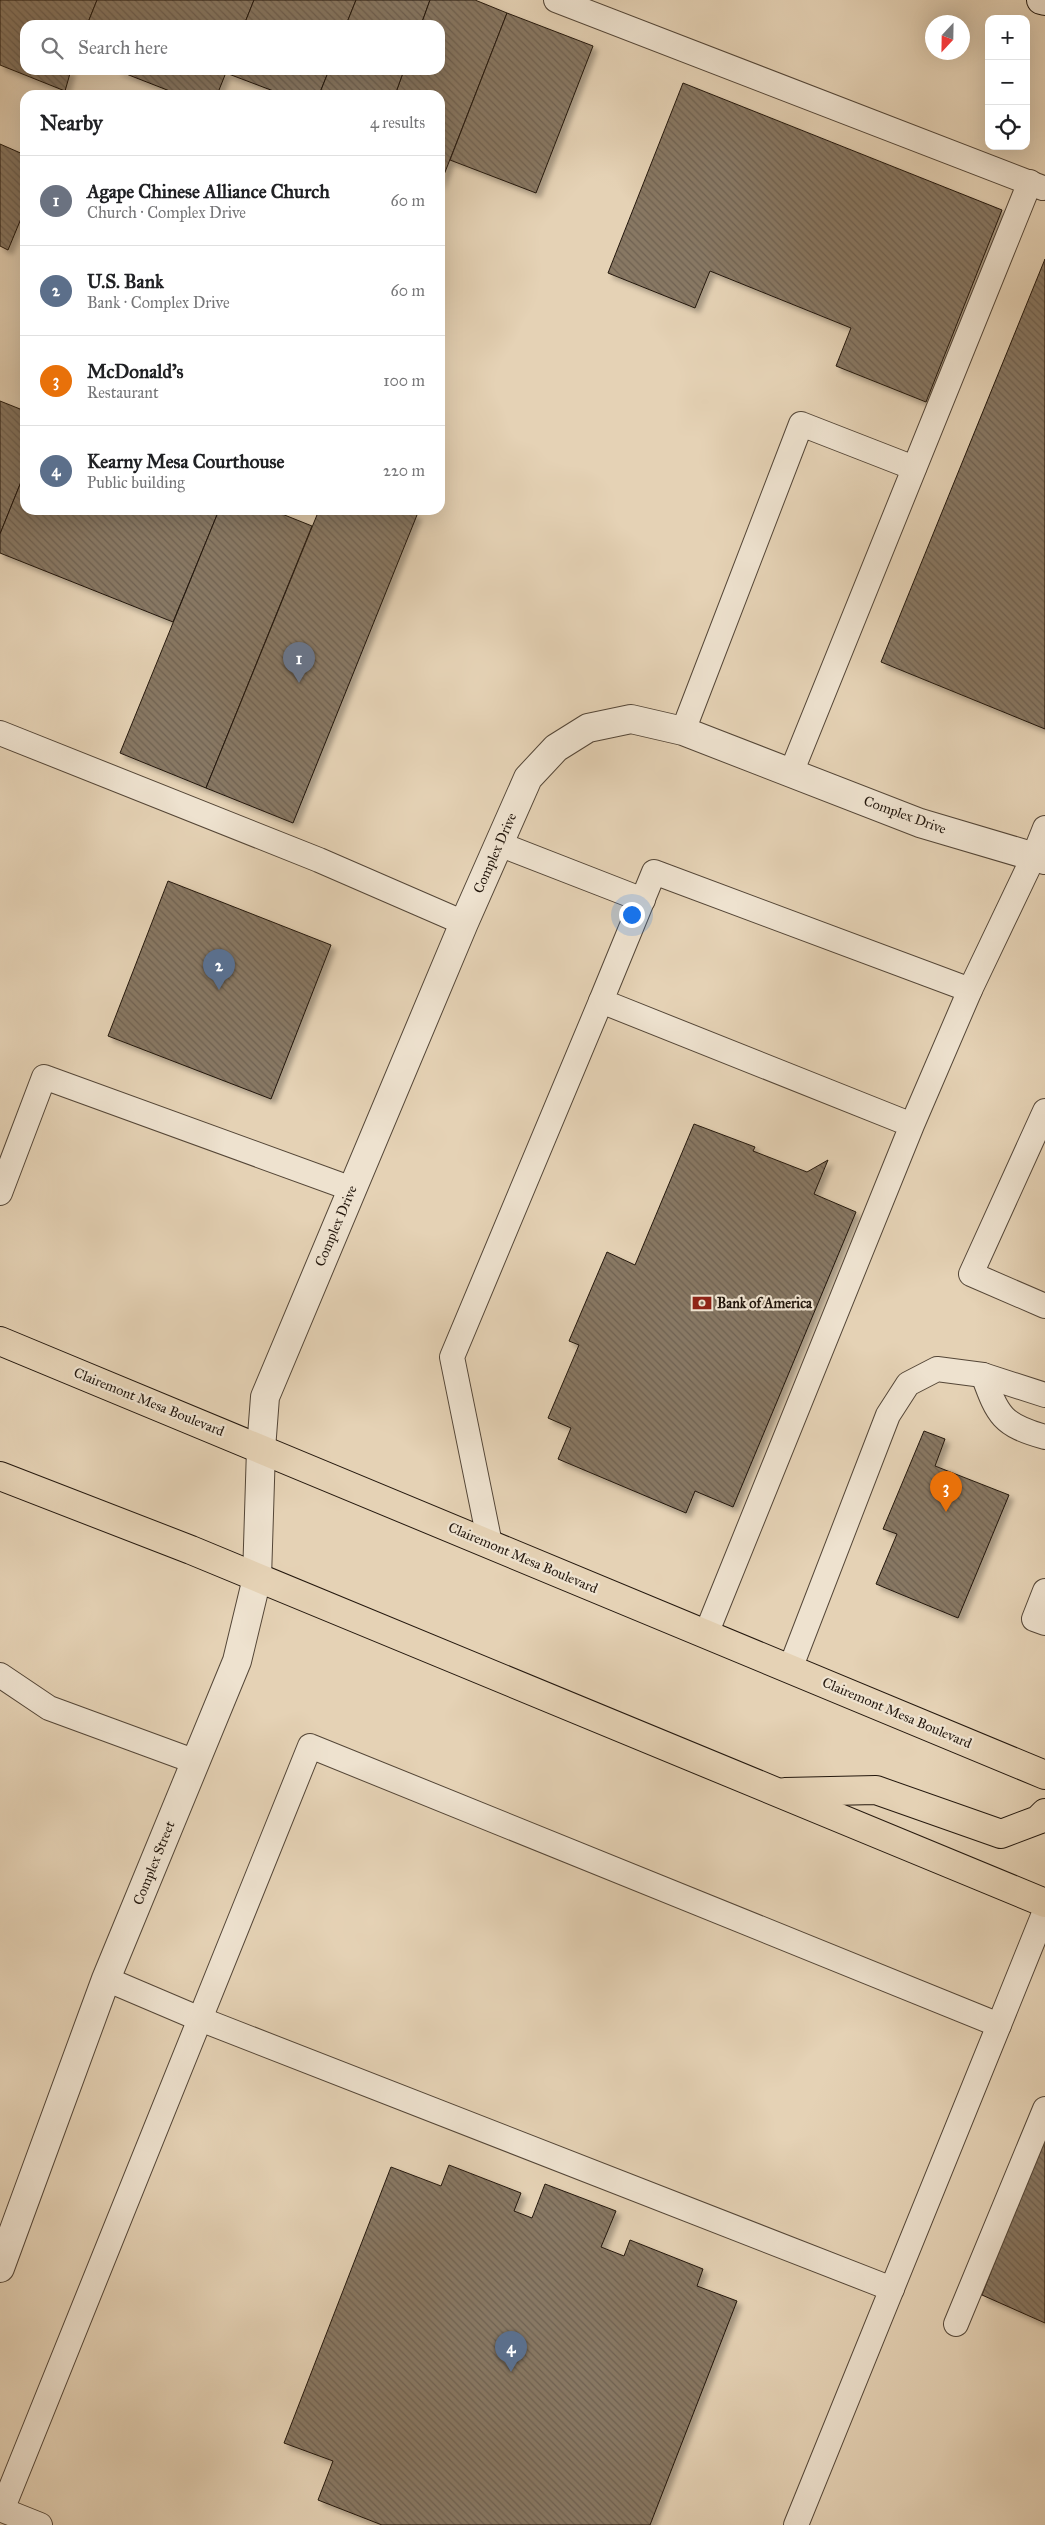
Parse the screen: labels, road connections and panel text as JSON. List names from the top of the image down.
{
  "streets": {
    "main road": ["Clairemont Mesa Boulevard"],
    "street": ["Complex Drive", "Complex Street"]
  },
  "crossings": [
    ["Complex Drive", "Clairemont Mesa Boulevard"],
    ["Complex Drive", "Complex Street"],
    ["Clairemont Mesa Boulevard", "Complex Street"]
  ],
  "places": {
    "bank": ["Bank of America"]
  },
  "north": "bottom",
  "page": {
    "map_buttons": ["+", "−"],
    "search": "Search here",
    "heading": ["Nearby", "4 results"],
    "list": [
      {
        "mark": "1",
        "name": "Agape Chinese Alliance Church",
        "note": "Church · Complex Drive",
        "value": "60 m"
      },
      {
        "mark": "2",
        "name": "U.S. Bank",
        "note": "Bank · Complex Drive",
        "value": "60 m"
      },
      {
        "mark": "3",
        "name": "McDonald's",
        "note": "Restaurant",
        "value": "100 m"
      },
      {
        "mark": "4",
        "name": "Kearny Mesa Courthouse",
        "note": "Public building",
        "value": "220 m"
      }
    ],
    "pins": [
      "1",
      "2",
      "3",
      "4"
    ]
  }
}
